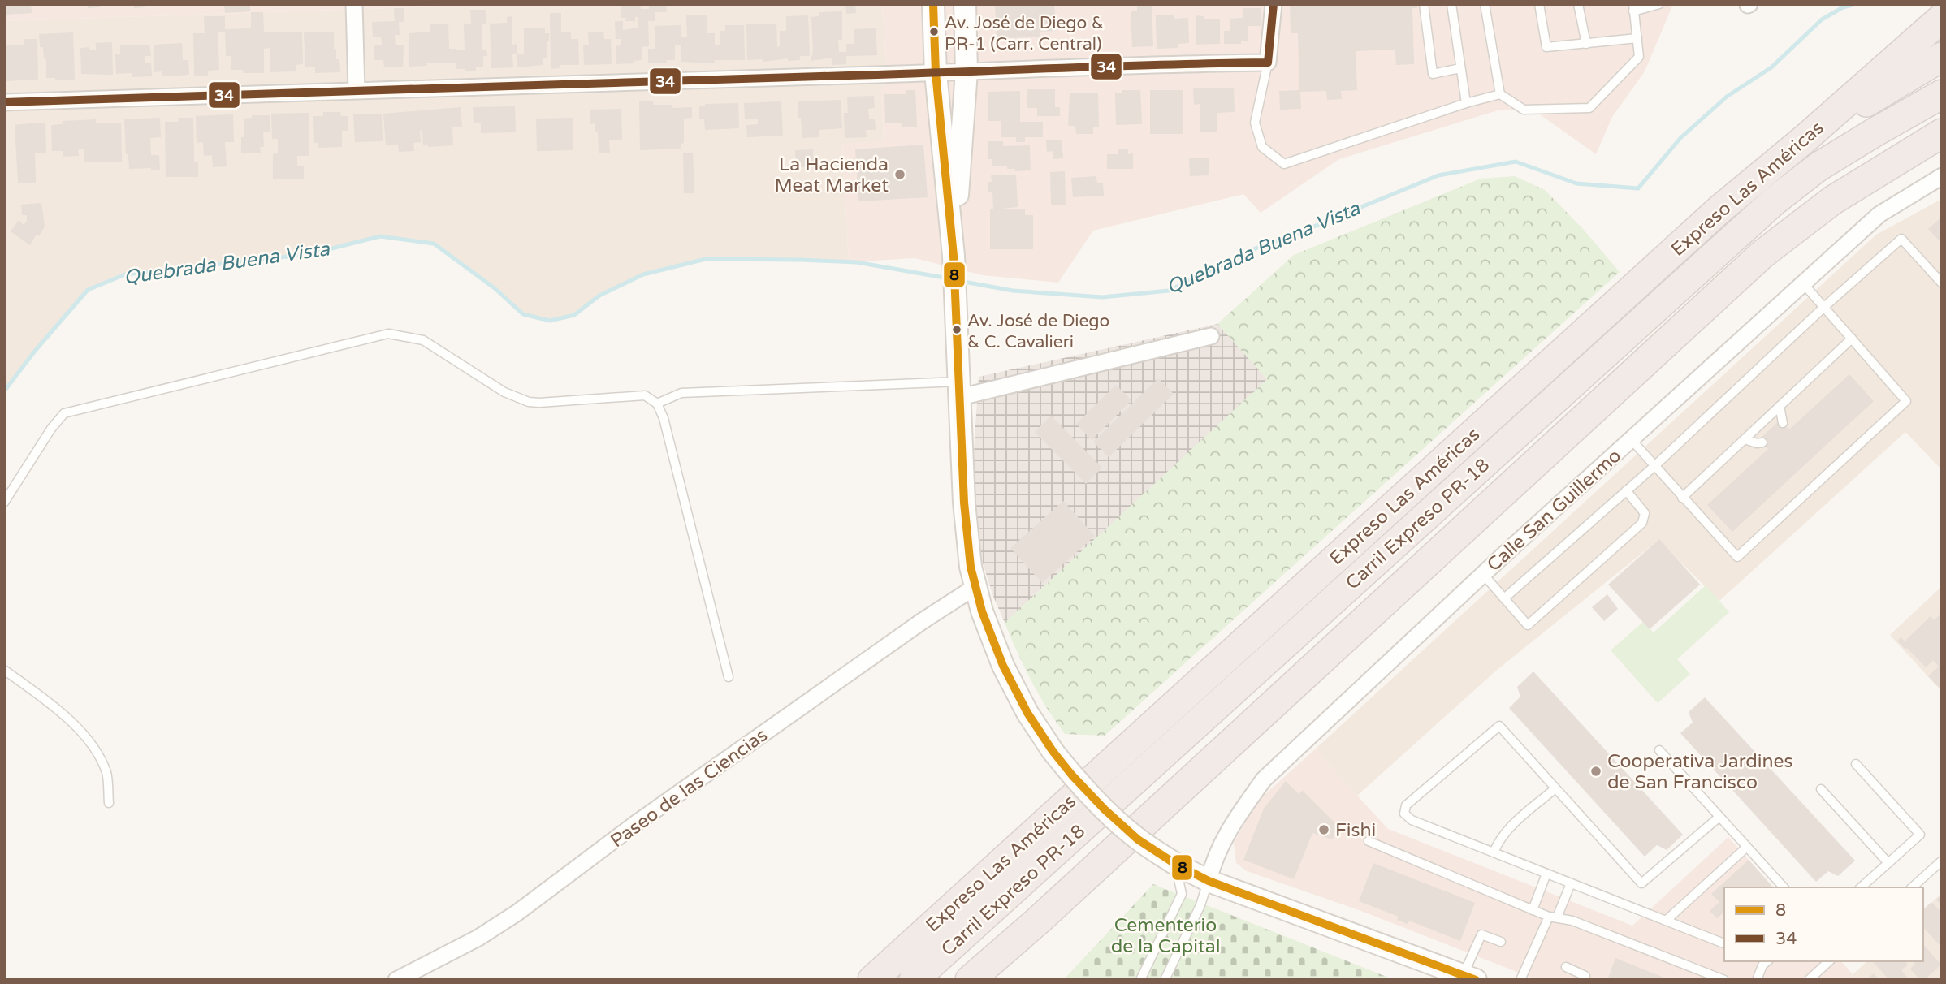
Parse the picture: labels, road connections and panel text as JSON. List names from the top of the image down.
{
  "streets": {
    "highway": ["Expreso Las Américas", "Carril Expreso PR-18"],
    "street": ["Calle San Guillermo", "Paseo de las Ciencias"]
  },
  "water": ["Quebrada Buena Vista"],
  "parks": ["Cementerio de la Capital"],
  "places": [
    "Av. José de Diego & PR-1 (Carr. Central)",
    "La Hacienda Meat Market",
    "Av. José de Diego & C. Cavalieri",
    "Cooperativa Jardines de San Francisco",
    "Fishi"
  ],
  "lines": ["transit line 8", "transit line 34"],
  "legend": ["8", "34"]
}
